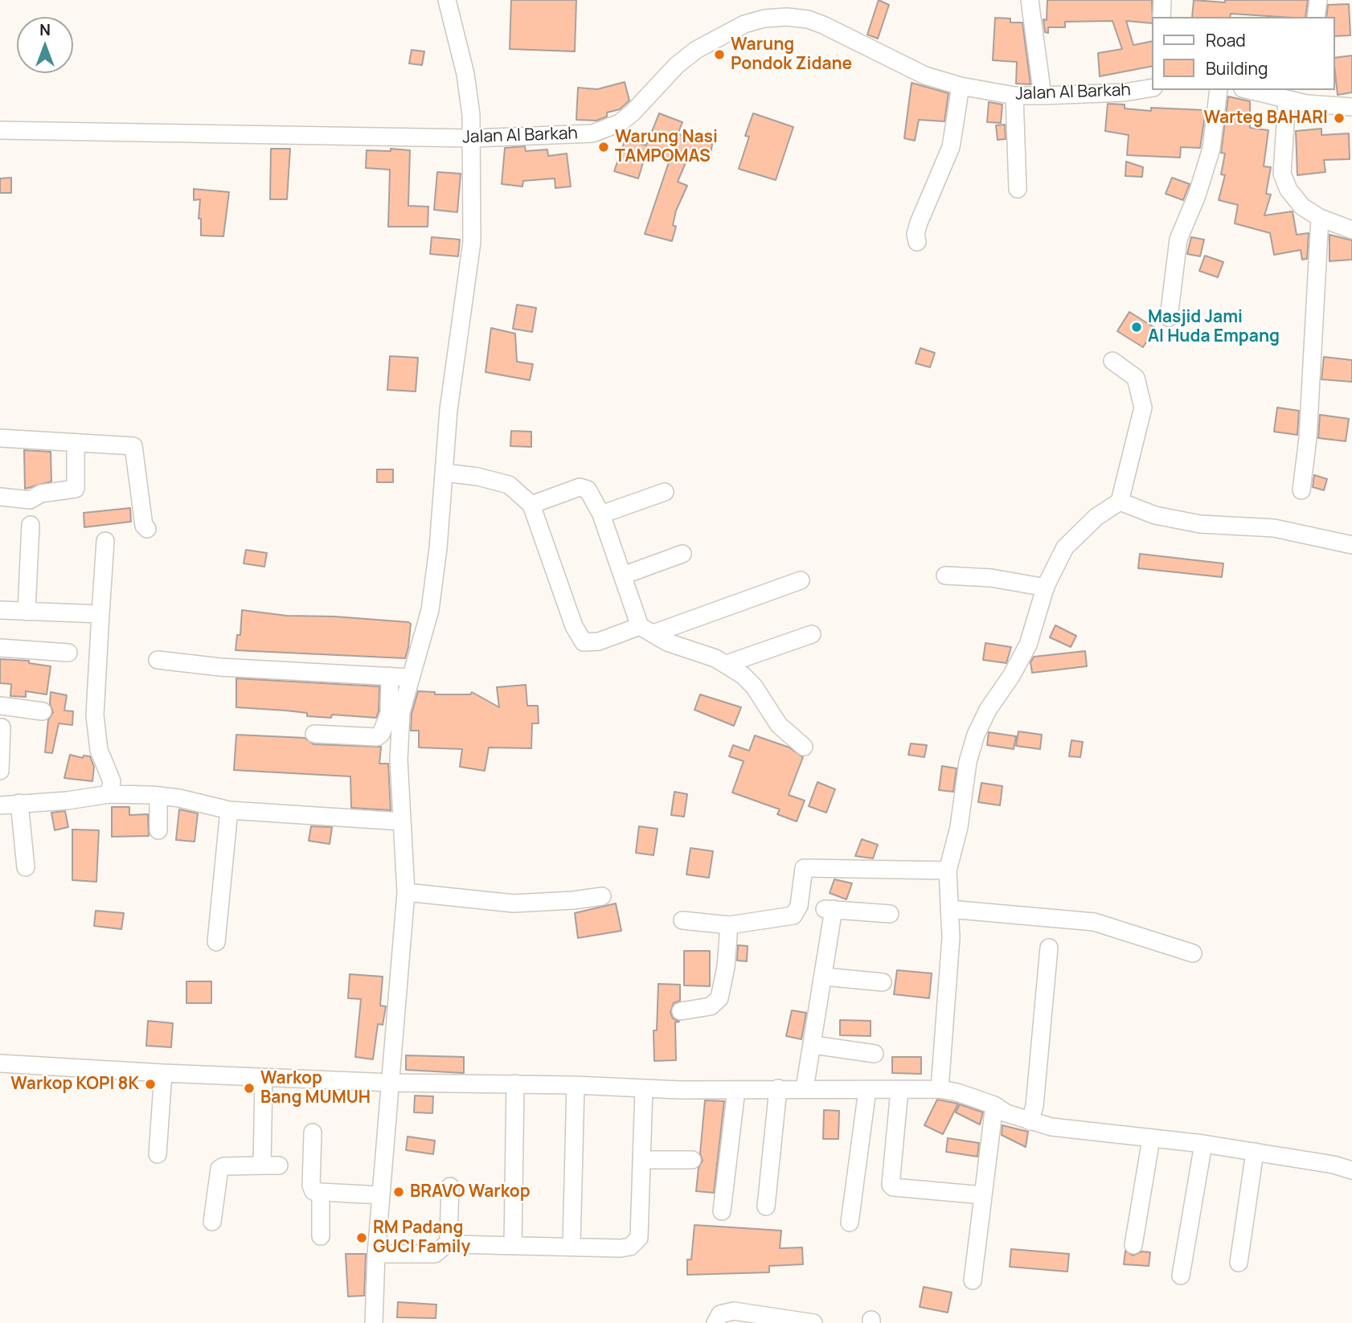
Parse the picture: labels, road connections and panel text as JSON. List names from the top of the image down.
{
  "streets": {
    "street": ["Jalan Al Barkah"]
  },
  "places": [
    "Warung Pondok Zidane",
    "Warteg BAHARI",
    "Warung Nasi TAMPOMAS",
    "Masjid Jami Al Huda Empang",
    "Warkop KOPI 8K",
    "Warkop Bang MUMUH",
    "BRAVO Warkop",
    "RM Padang GUCI Family"
  ],
  "legend": ["Road", "Building"],
  "north": "top"
}
